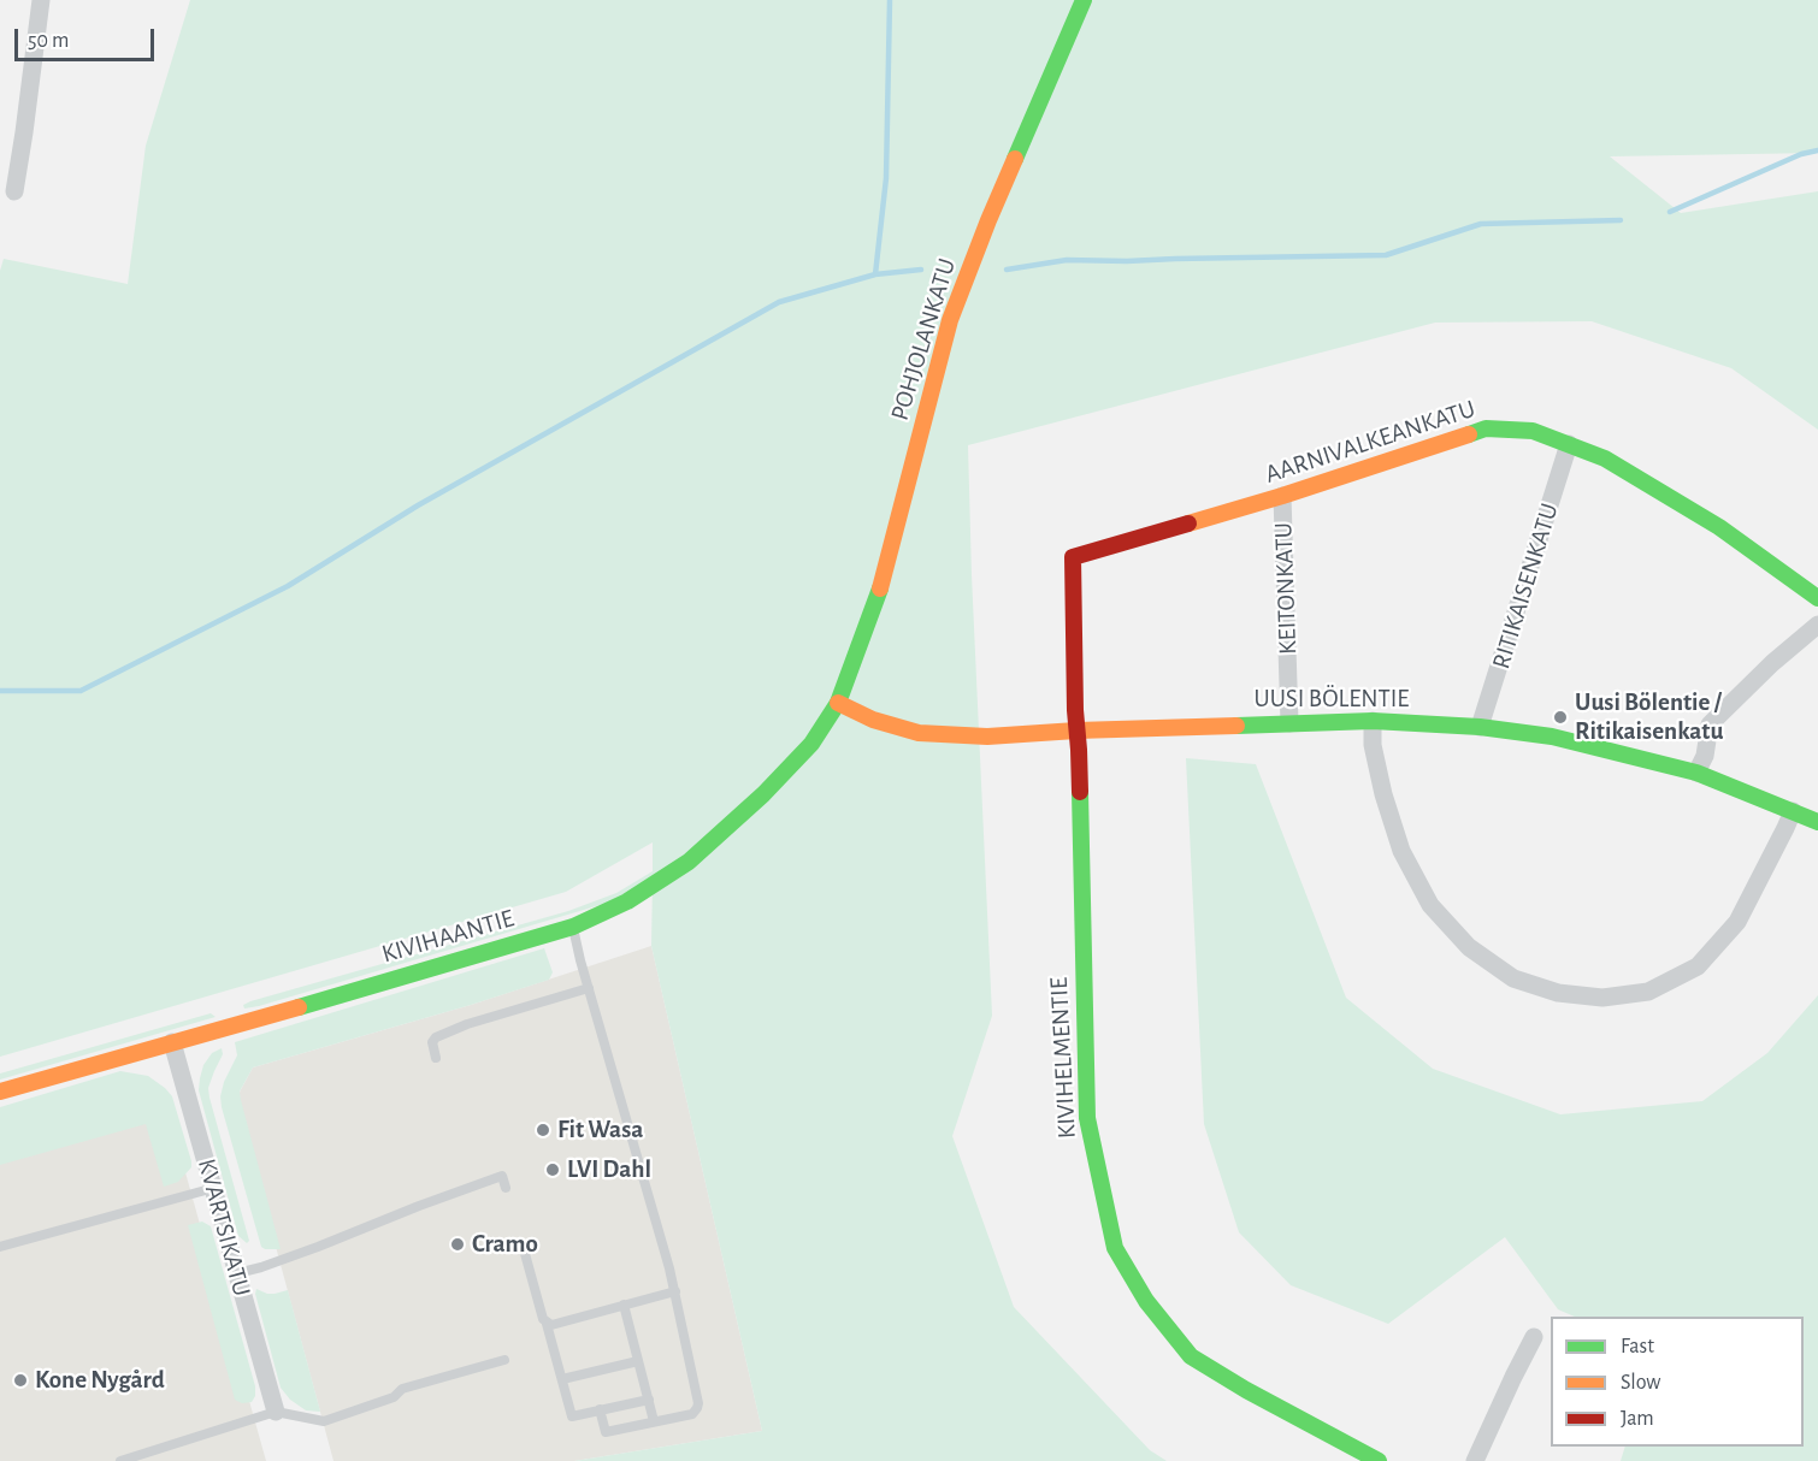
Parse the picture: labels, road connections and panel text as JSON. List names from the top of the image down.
{
  "streets": {
    "street": [
      "POHJOLANKATU",
      "AARNIVALKEANKATU",
      "RITIKAISENKATU",
      "KEITONKATU",
      "UUSI BÖLENTIE",
      "KIVIHAANTIE",
      "KIVIHELMENTIE",
      "KVARTSIKATU"
    ]
  },
  "crossings": [
    ["POHJOLANKATU", "UUSI BÖLENTIE"],
    ["POHJOLANKATU", "KIVIHAANTIE"],
    ["AARNIVALKEANKATU", "RITIKAISENKATU"],
    ["AARNIVALKEANKATU", "KEITONKATU"],
    ["AARNIVALKEANKATU", "UUSI BÖLENTIE"],
    ["AARNIVALKEANKATU", "KIVIHELMENTIE"],
    ["RITIKAISENKATU", "UUSI BÖLENTIE"],
    ["KEITONKATU", "UUSI BÖLENTIE"],
    ["UUSI BÖLENTIE", "KIVIHAANTIE"],
    ["UUSI BÖLENTIE", "KIVIHELMENTIE"],
    ["KIVIHAANTIE", "KVARTSIKATU"]
  ],
  "places": [
    "Uusi Bölentie / Ritikaisenkatu",
    "Fit Wasa",
    "LVI Dahl",
    "Cramo",
    "Kone Nygård"
  ],
  "legend": ["Fast", "Slow", "Jam"],
  "scale_bar": "50 m"
}
